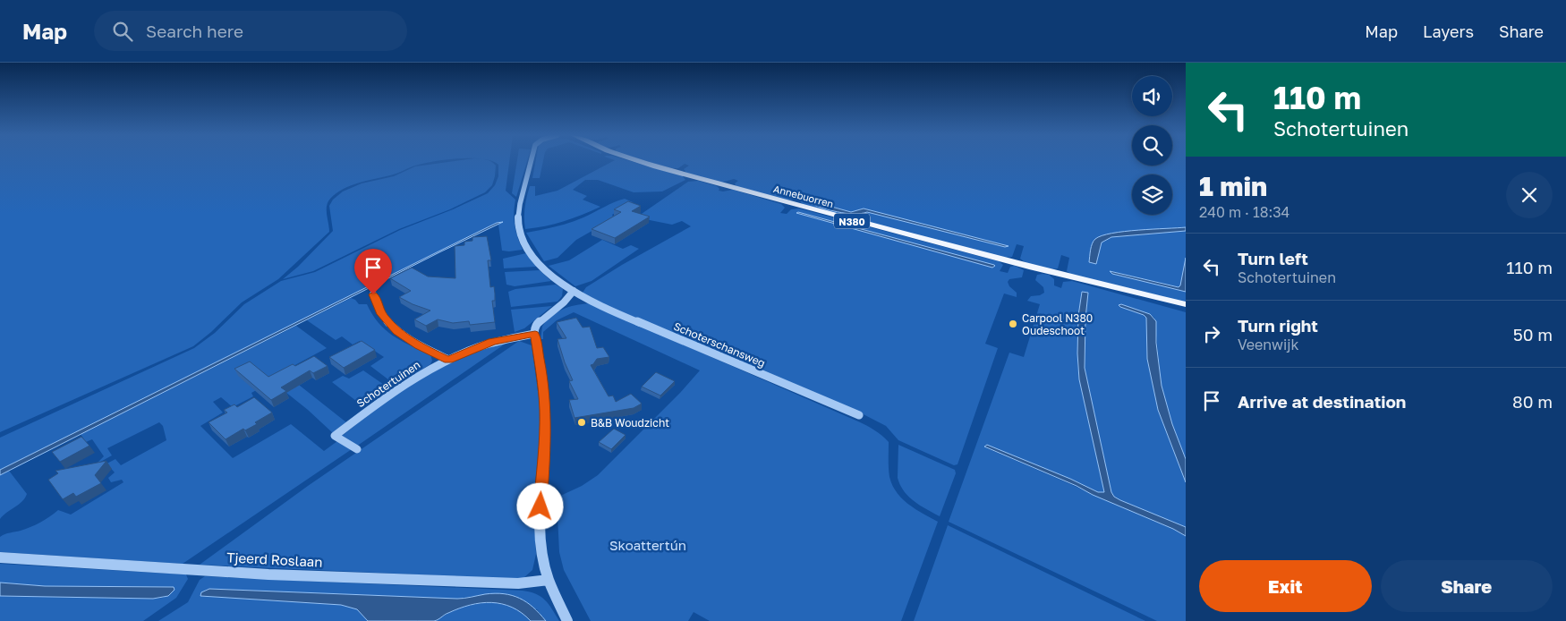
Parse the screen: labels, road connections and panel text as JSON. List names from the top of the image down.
{
  "streets": {
    "main road": ["Annebuorren", "N380"],
    "street": ["Schoterschansweg", "Schotertuinen", "Tjeerd Roslaan"]
  },
  "parks": ["Skoattertún"],
  "places": ["Carpool N380 Oudeschoot", "B&B Woudzicht"],
  "page": {
    "header": "Map",
    "search": "Search here",
    "nav": ["Map", "Layers", "Share"],
    "turn": ["110 m", "Schotertuinen"],
    "heading": ["1 min", "240 m · 18:34"],
    "list": [
      {
        "name": "Turn left",
        "note": "Schotertuinen",
        "value": "110 m"
      },
      {
        "name": "Turn right",
        "note": "Veenwijk",
        "value": "50 m"
      },
      {
        "name": "Arrive at destination",
        "value": "80 m"
      }
    ],
    "buttons": ["Exit", "Share"]
  }
}
